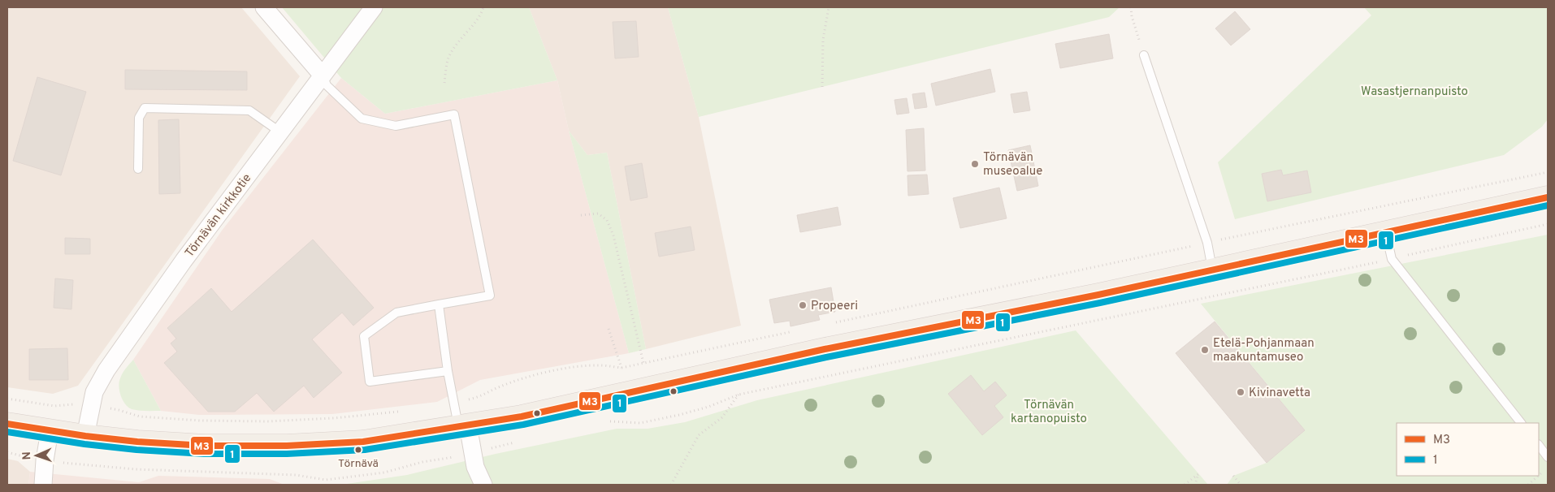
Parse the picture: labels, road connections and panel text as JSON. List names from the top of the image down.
{
  "streets": {
    "street": ["Törnävän kirkkotie"]
  },
  "parks": ["Wasastjernanpuisto", "Törnävän kartanopuisto"],
  "places": [
    "Törnävän museoalue",
    "Propeeri",
    "Etelä-Pohjanmaan maakuntamuseo",
    "Kivinavetta",
    "Törnävä"
  ],
  "lines": ["transit line M3", "transit line 1"],
  "legend": ["M3", "1"],
  "north": "left"
}
